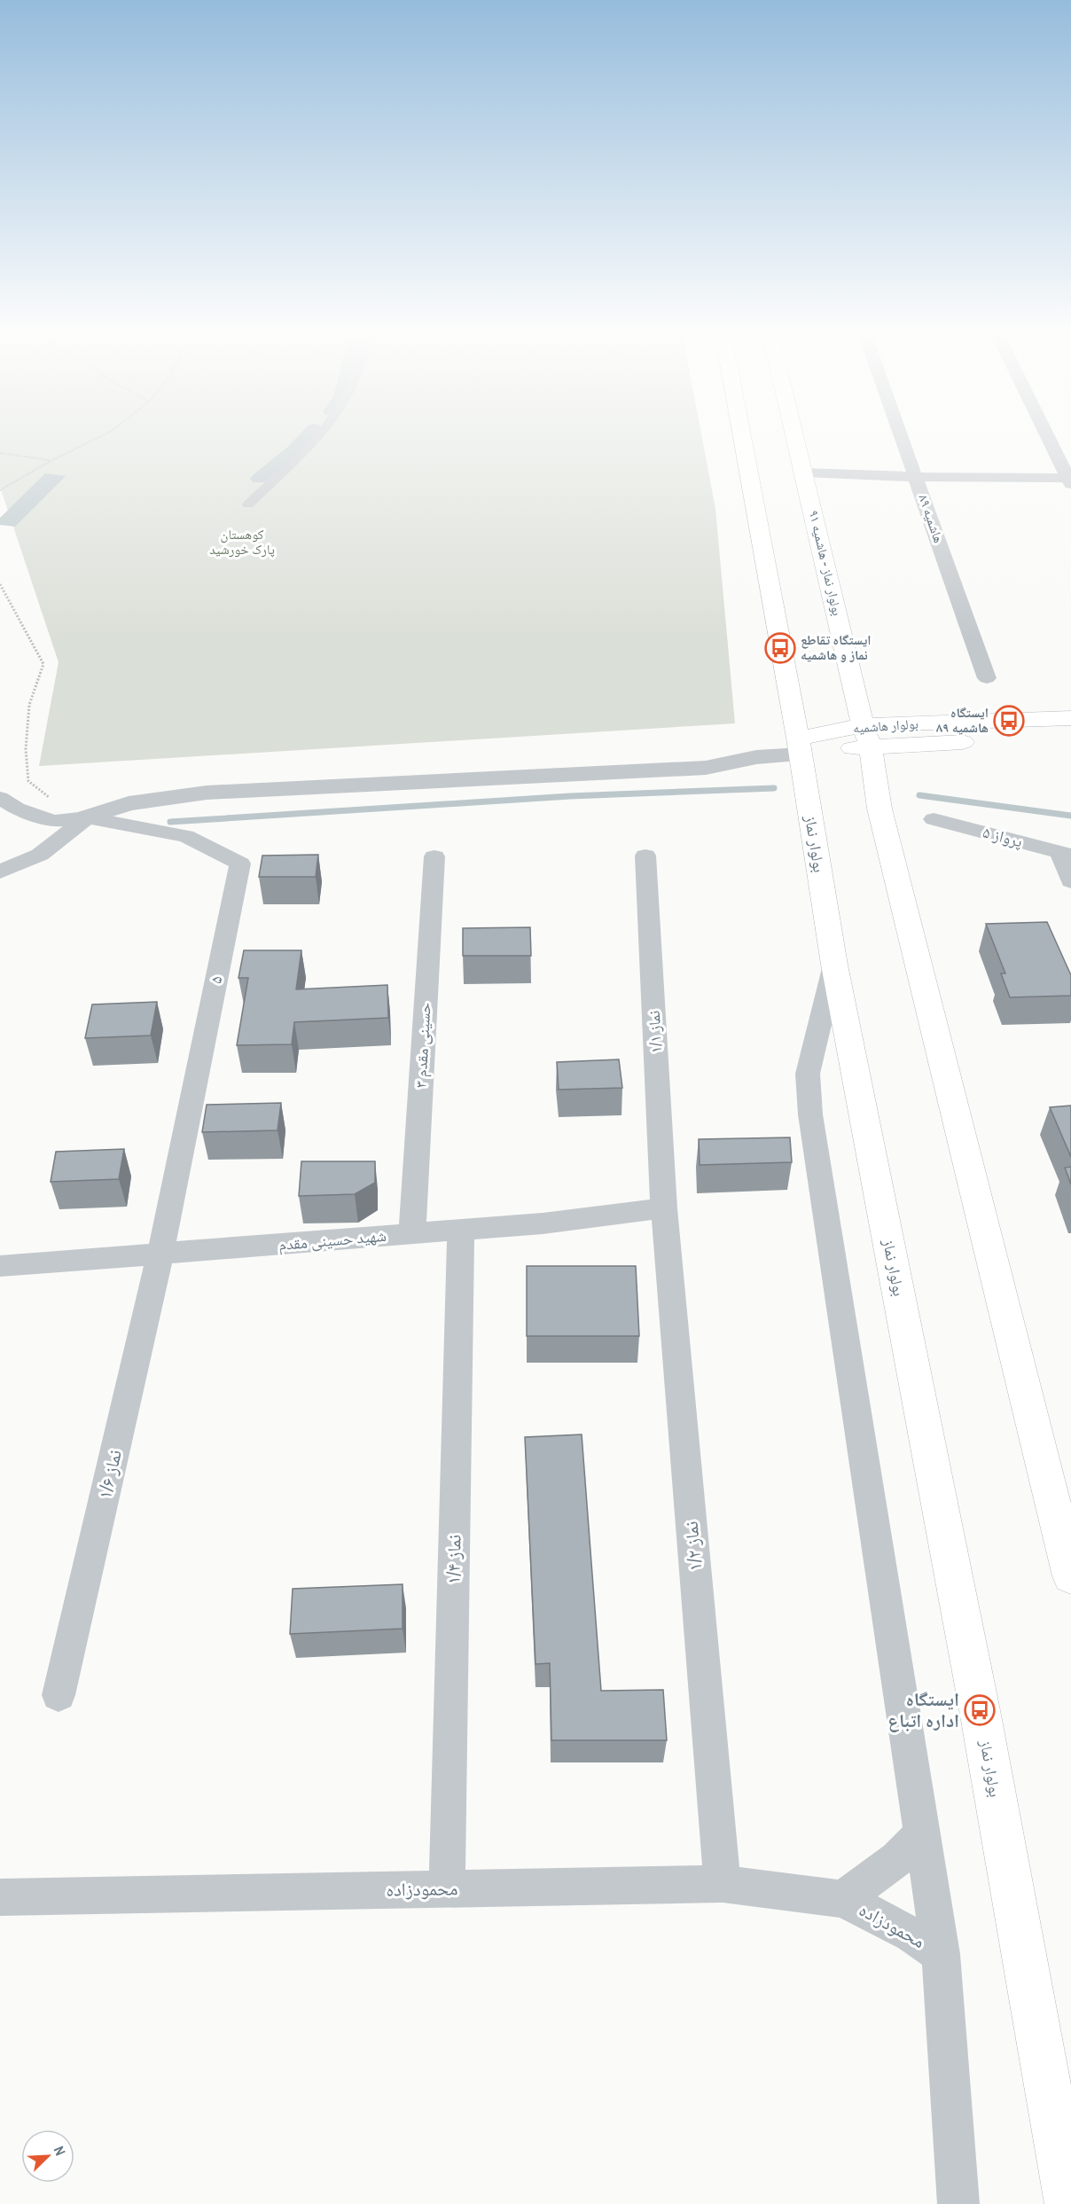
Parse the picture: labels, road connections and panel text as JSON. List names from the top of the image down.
{
  "streets": {
    "main road": ["بولوار نماز - هاشمیه ۹۱", "بولوار هاشمیه", "بولوار نماز"],
    "street": [
      "هاشمیه ۸۹",
      "پرواز ۵",
      "۵",
      "نماز ۱/۱",
      "حسینی مقدم ۳",
      "شهید حسینی مقدم",
      "نماز ۱/۶",
      "نماز ۱/۲",
      "نماز ۱/۴",
      "محمودزاده"
    ]
  },
  "crossings": [
    ["بولوار نماز - هاشمیه ۹۱", "بولوار هاشمیه"],
    ["بولوار هاشمیه", "بولوار نماز"],
    ["۵", "شهید حسینی مقدم"],
    ["۵", "نماز ۱/۶"],
    ["نماز ۱/۱", "شهید حسینی مقدم"],
    ["نماز ۱/۱", "نماز ۱/۲"],
    ["حسینی مقدم ۳", "شهید حسینی مقدم"],
    ["شهید حسینی مقدم", "نماز ۱/۶"],
    ["شهید حسینی مقدم", "نماز ۱/۲"],
    ["شهید حسینی مقدم", "نماز ۱/۴"],
    ["نماز ۱/۲", "محمودزاده"],
    ["نماز ۱/۴", "محمودزاده"]
  ],
  "parks": ["کوهستان پارک خورشید"],
  "places": {
    "bus stop": ["ایستگاه تقاطع نماز و هاشمیه", "ایستگاه هاشمیه ۸۹", "ایستگاه اداره اتباع"]
  },
  "north": "top right"
}
